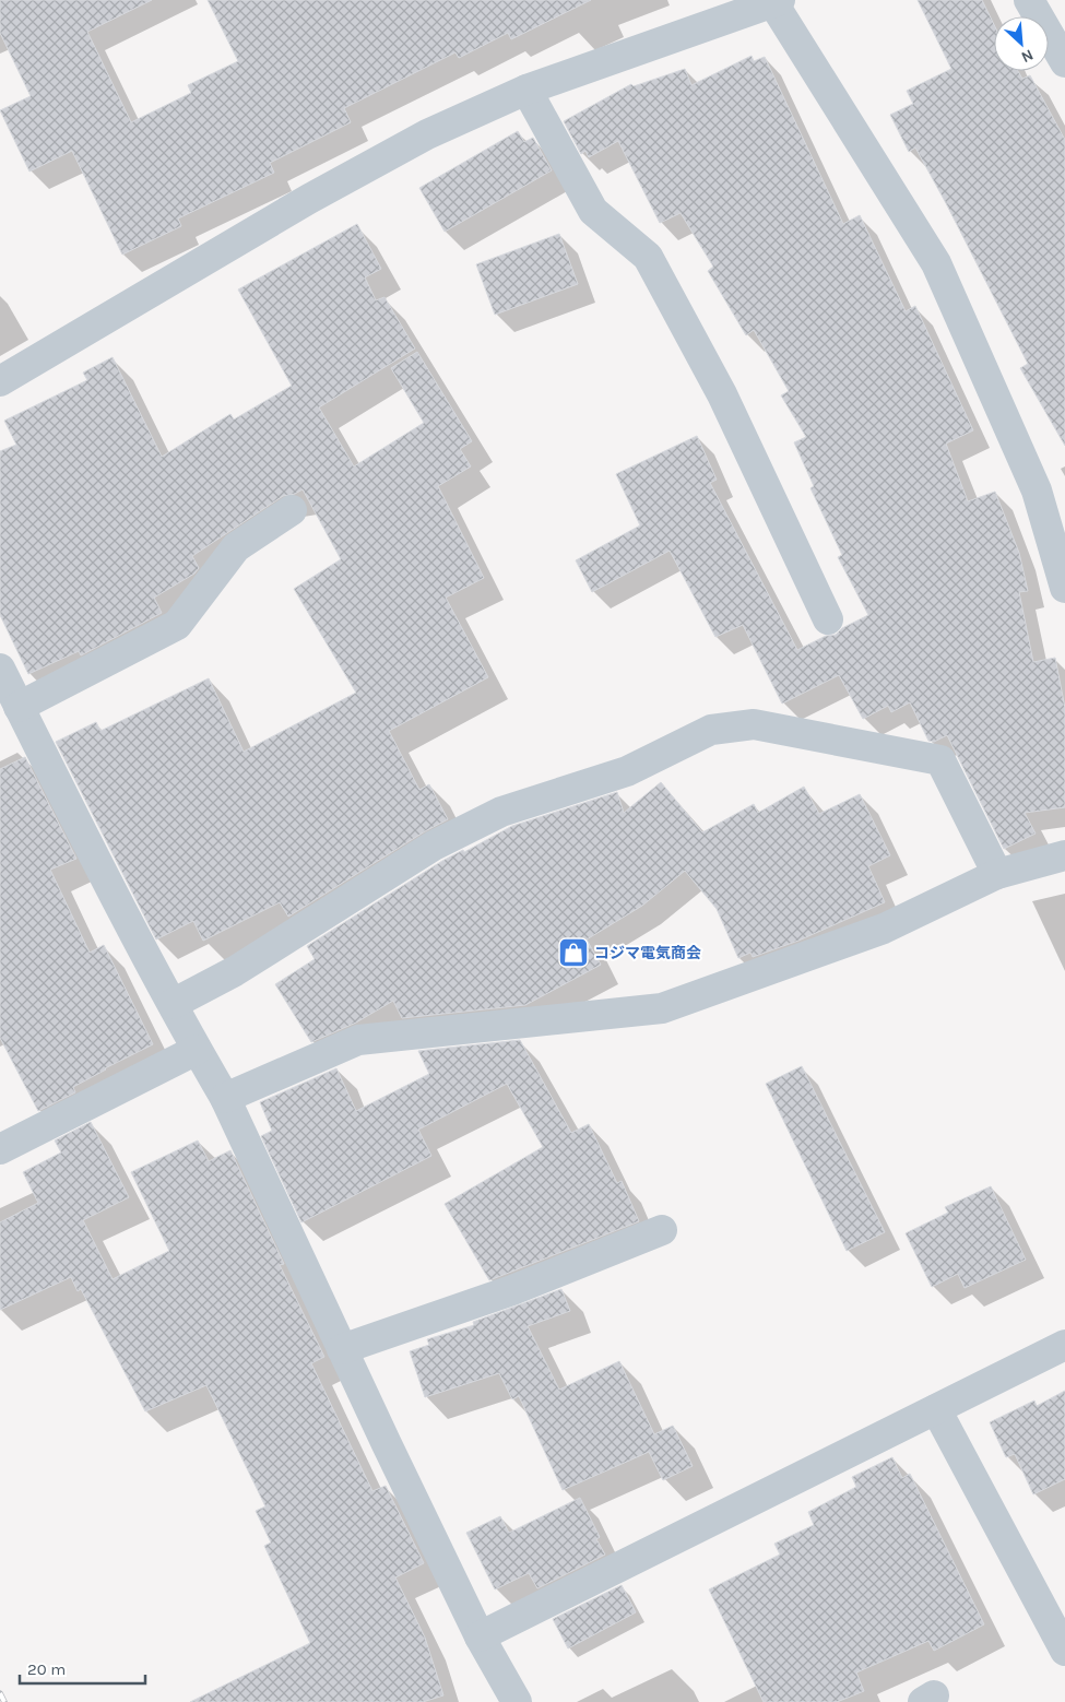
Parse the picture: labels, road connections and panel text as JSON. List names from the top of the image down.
{
  "places": {
    "shop": ["コジマ電気商会"]
  },
  "scale_bar": "20 m",
  "north": "bottom right"
}
